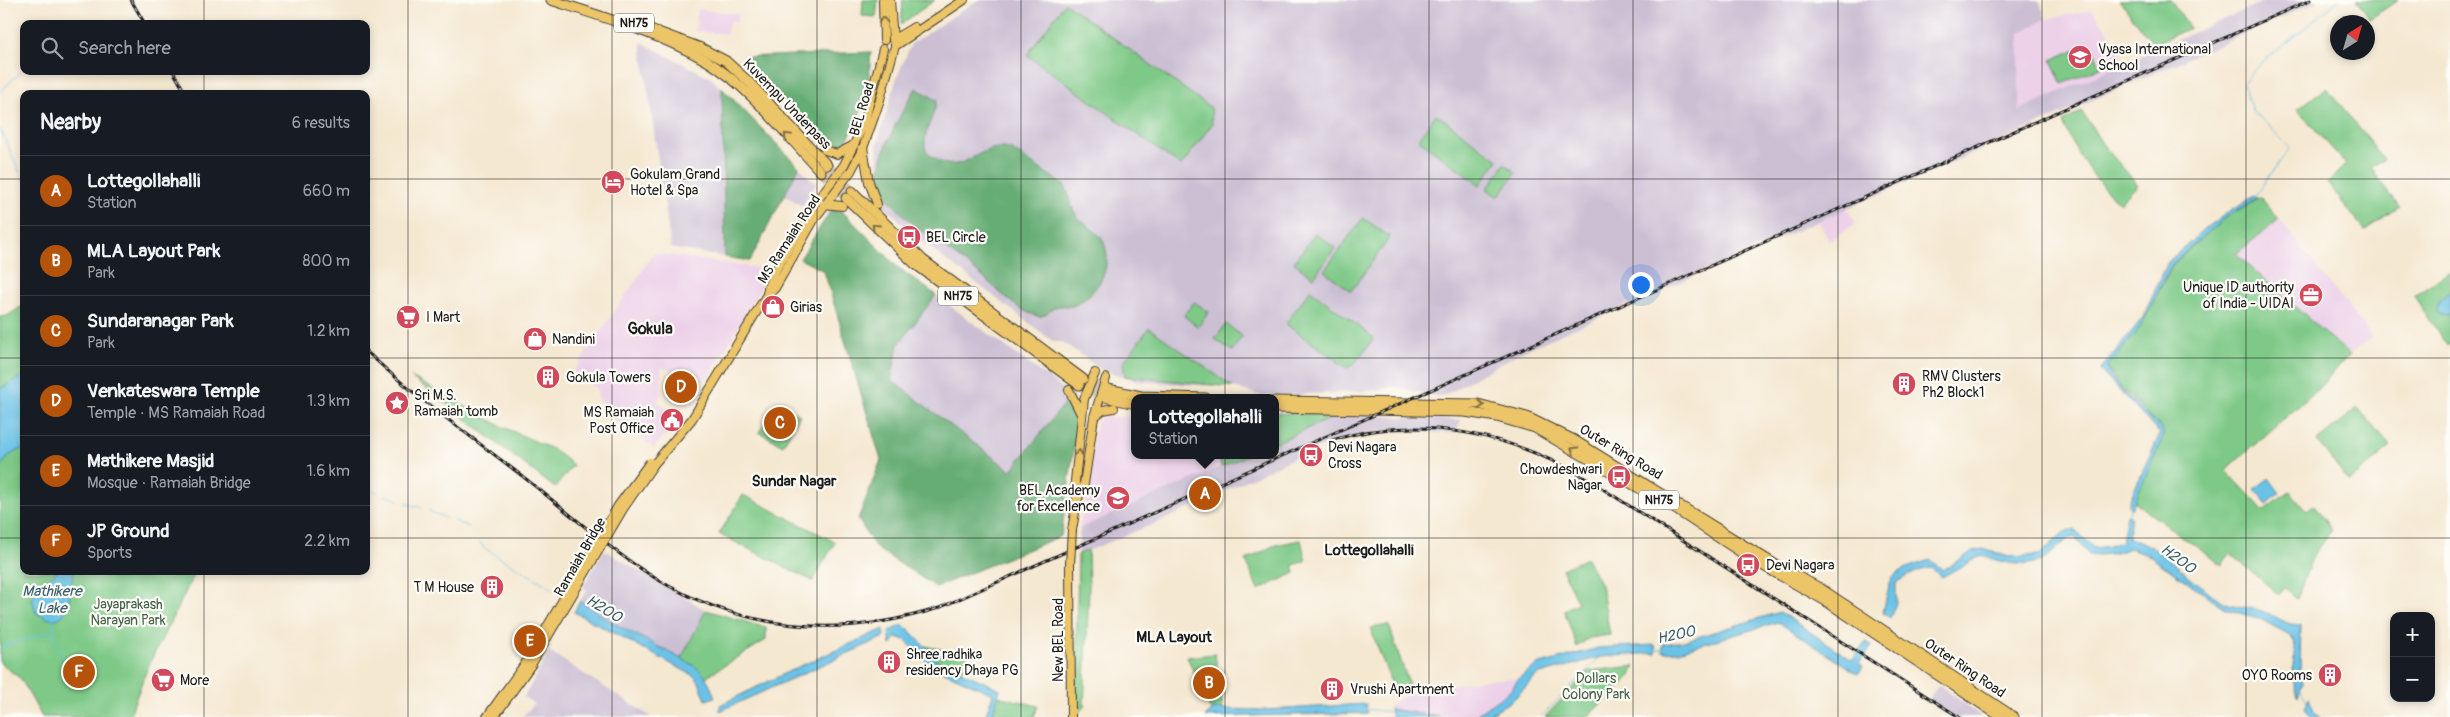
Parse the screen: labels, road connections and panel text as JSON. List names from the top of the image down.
{
  "streets": {
    "highway": ["NH75", "Kuvempu Underpass", "Outer Ring Road"],
    "main road": [
      "BEL Road",
      "MS Ramaiah Road",
      "Ramaiah Bridge",
      "New BEL Road"
    ]
  },
  "crossings": [
    ["NH75", "Kuvempu Underpass"],
    ["BEL Road", "MS Ramaiah Road"],
    ["MS Ramaiah Road", "Ramaiah Bridge"]
  ],
  "districts": [
    "Gokula",
    "Sundar Nagar",
    "Lottegollahalli",
    "MLA Layout"
  ],
  "water": ["H200", "Mathikere Lake"],
  "parks": ["Jayaprakash Narayan Park", "Dollars Colony Park"],
  "places": {
    "school or university": ["Vyasa International School", "BEL Academy for Excellence"],
    "hotel": ["Gokulam Grand Hotel & Spa"],
    "bus stop": [
      "BEL Circle",
      "Devi Nagara Cross",
      "Chowdeshwari Nagar",
      "Devi Nagara"
    ],
    "office": ["Unique ID authority of India - UIDAI"],
    "shop": ["Girias", "Nandini"],
    "supermarket": ["I Mart", "More"],
    "building": [
      "Gokula Towers",
      "RMV Clusters Ph2 Block1",
      "T M House",
      "Shree radhika residency Dhaya PG",
      "OYO Rooms",
      "Vrushi Apartment"
    ],
    "place": ["Sri M.S. Ramaiah tomb"],
    "public building": ["MS Ramaiah Post Office"]
  },
  "north": "top right",
  "page": {
    "search": "Search here",
    "heading": ["Nearby", "6 results"],
    "list": [
      {
        "mark": "A",
        "name": "Lottegollahalli",
        "note": "Station",
        "value": "660 m"
      },
      {
        "mark": "B",
        "name": "MLA Layout Park",
        "note": "Park",
        "value": "800 m"
      },
      {
        "mark": "C",
        "name": "Sundaranagar Park",
        "note": "Park",
        "value": "1.2 km"
      },
      {
        "mark": "D",
        "name": "Venkateswara Temple",
        "note": "Temple · MS Ramaiah Road",
        "value": "1.3 km"
      },
      {
        "mark": "E",
        "name": "Mathikere Masjid",
        "note": "Mosque · Ramaiah Bridge",
        "value": "1.6 km"
      },
      {
        "mark": "F",
        "name": "JP Ground",
        "note": "Sports",
        "value": "2.2 km"
      }
    ],
    "pins": [
      "D",
      "C",
      "A",
      "E",
      "F",
      "B"
    ],
    "popup": ["Lottegollahalli", "Station"],
    "map_buttons": ["+", "−"]
  }
}
